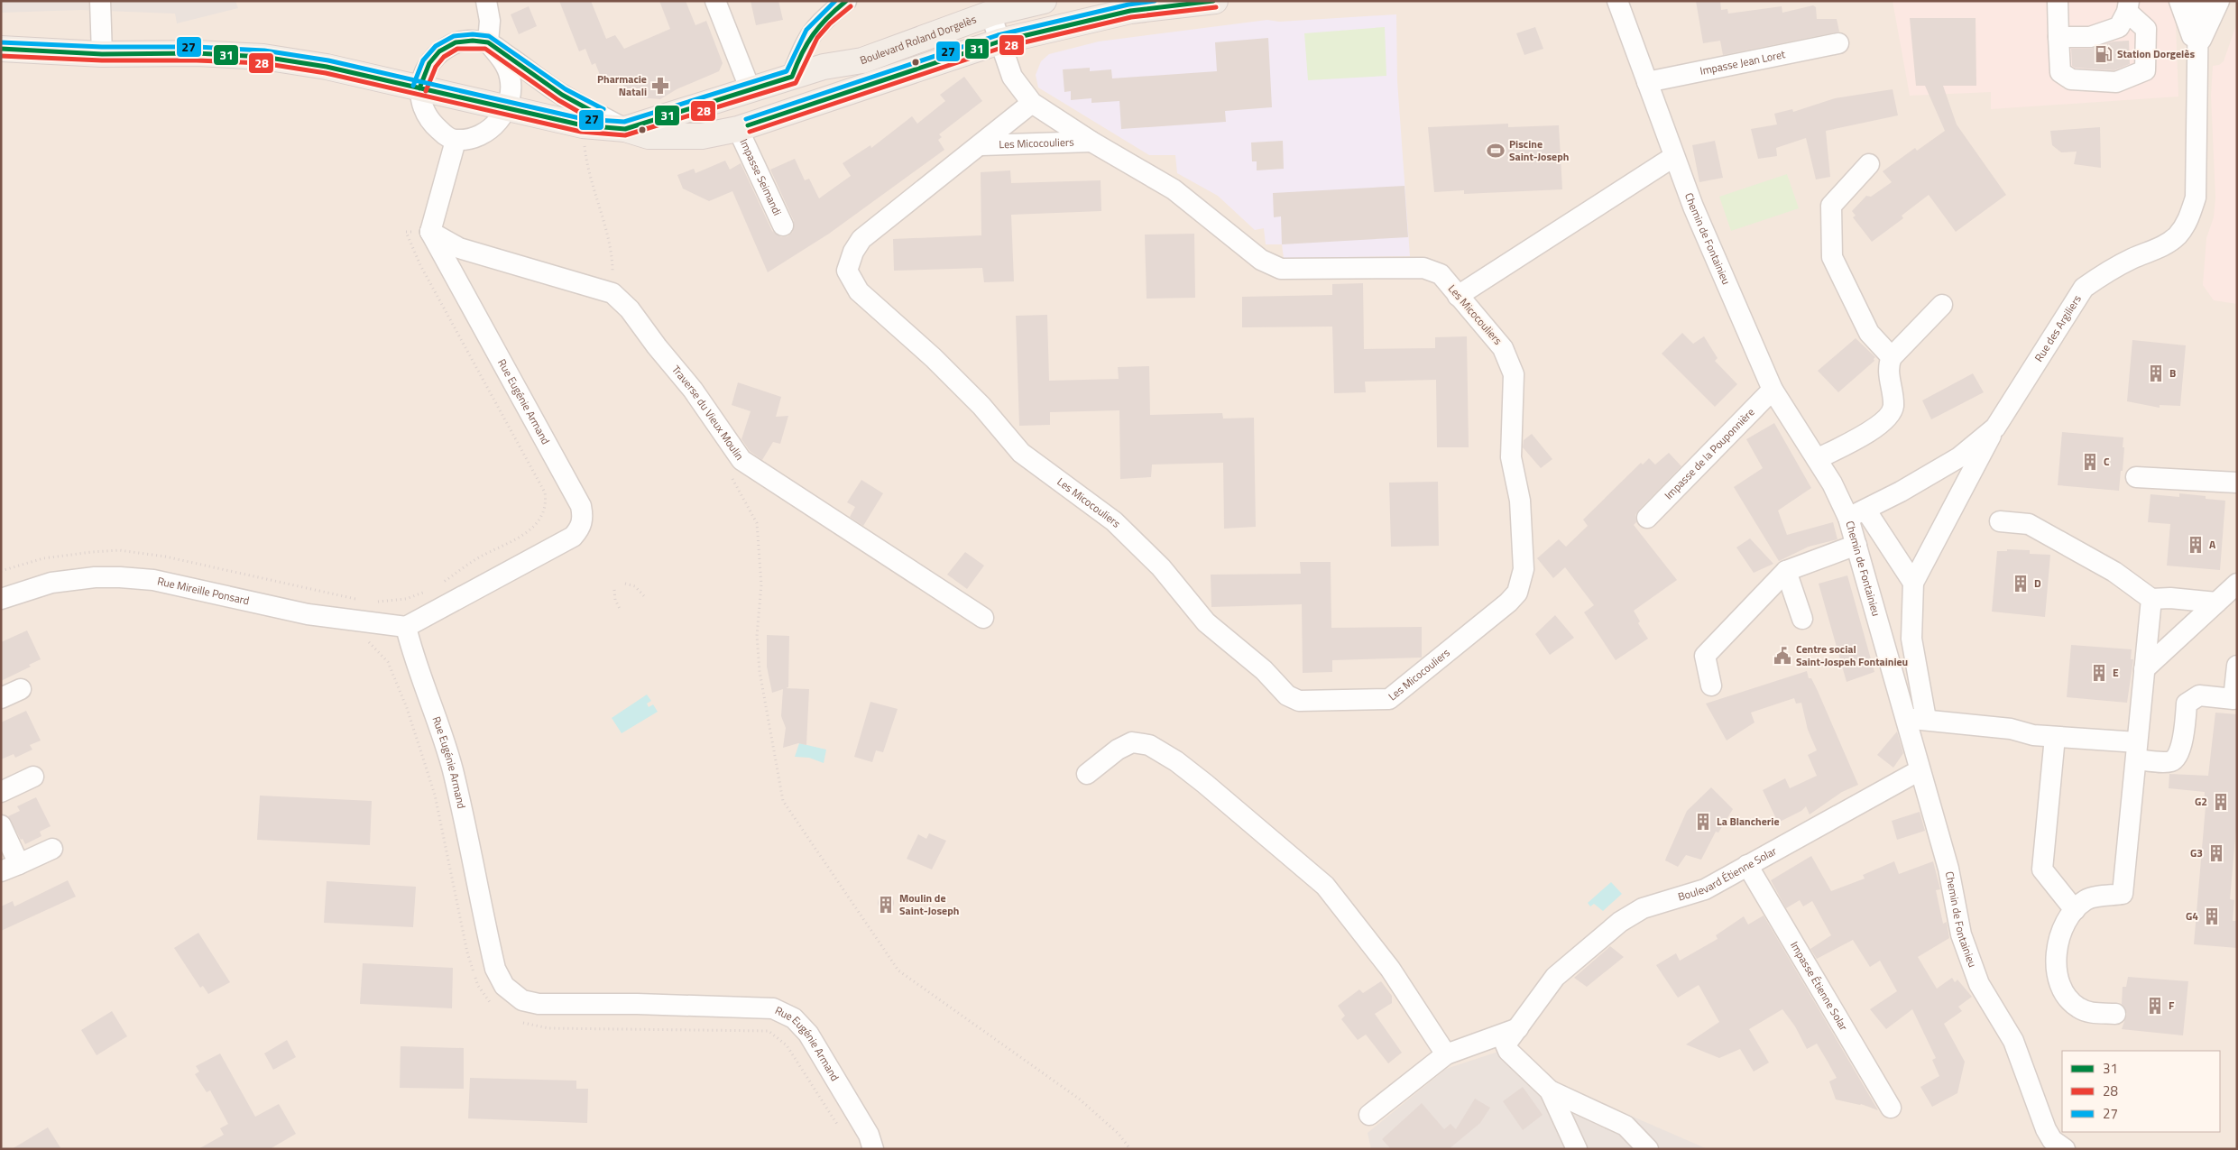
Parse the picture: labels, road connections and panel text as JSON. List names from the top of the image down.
{
  "streets": {
    "main road": ["Boulevard Roland Dorgelès"],
    "street": [
      "Impasse Jean Loret",
      "Les Micocouliers",
      "Impasse Seimandi",
      "Chemin de Fontainieu",
      "Rue des Argiliers",
      "Rue Eugénie Armand",
      "Traverse du Vieux Moulin",
      "Impasse de la Pouponnière",
      "Rue Mireille Ponsard",
      "Boulevard Étienne Solar",
      "Impasse Étienne Solar"
    ]
  },
  "crossings": [
    ["Boulevard Roland Dorgelès", "Les Micocouliers"],
    ["Impasse Jean Loret", "Chemin de Fontainieu"],
    ["Chemin de Fontainieu", "Rue des Argiliers"],
    ["Chemin de Fontainieu", "Impasse de la Pouponnière"],
    ["Chemin de Fontainieu", "Boulevard Étienne Solar"],
    ["Rue Eugénie Armand", "Traverse du Vieux Moulin"],
    ["Rue Eugénie Armand", "Rue Mireille Ponsard"],
    ["Boulevard Étienne Solar", "Impasse Étienne Solar"]
  ],
  "places": {
    "fuel station": ["Station Dorgelès"],
    "pharmacy": ["Pharmacie Natali"],
    "sports": ["Piscine Saint-Joseph"],
    "building": [
      "B",
      "C",
      "A",
      "D",
      "E",
      "G2",
      "La Blancherie",
      "G3",
      "Moulin de Saint-Joseph",
      "G4",
      "F"
    ],
    "public building": ["Centre social Saint-Jospeh Fontainieu"]
  },
  "lines": ["transit line 31", "transit line 27", "transit line 28"],
  "legend": ["31", "28", "27"]
}
